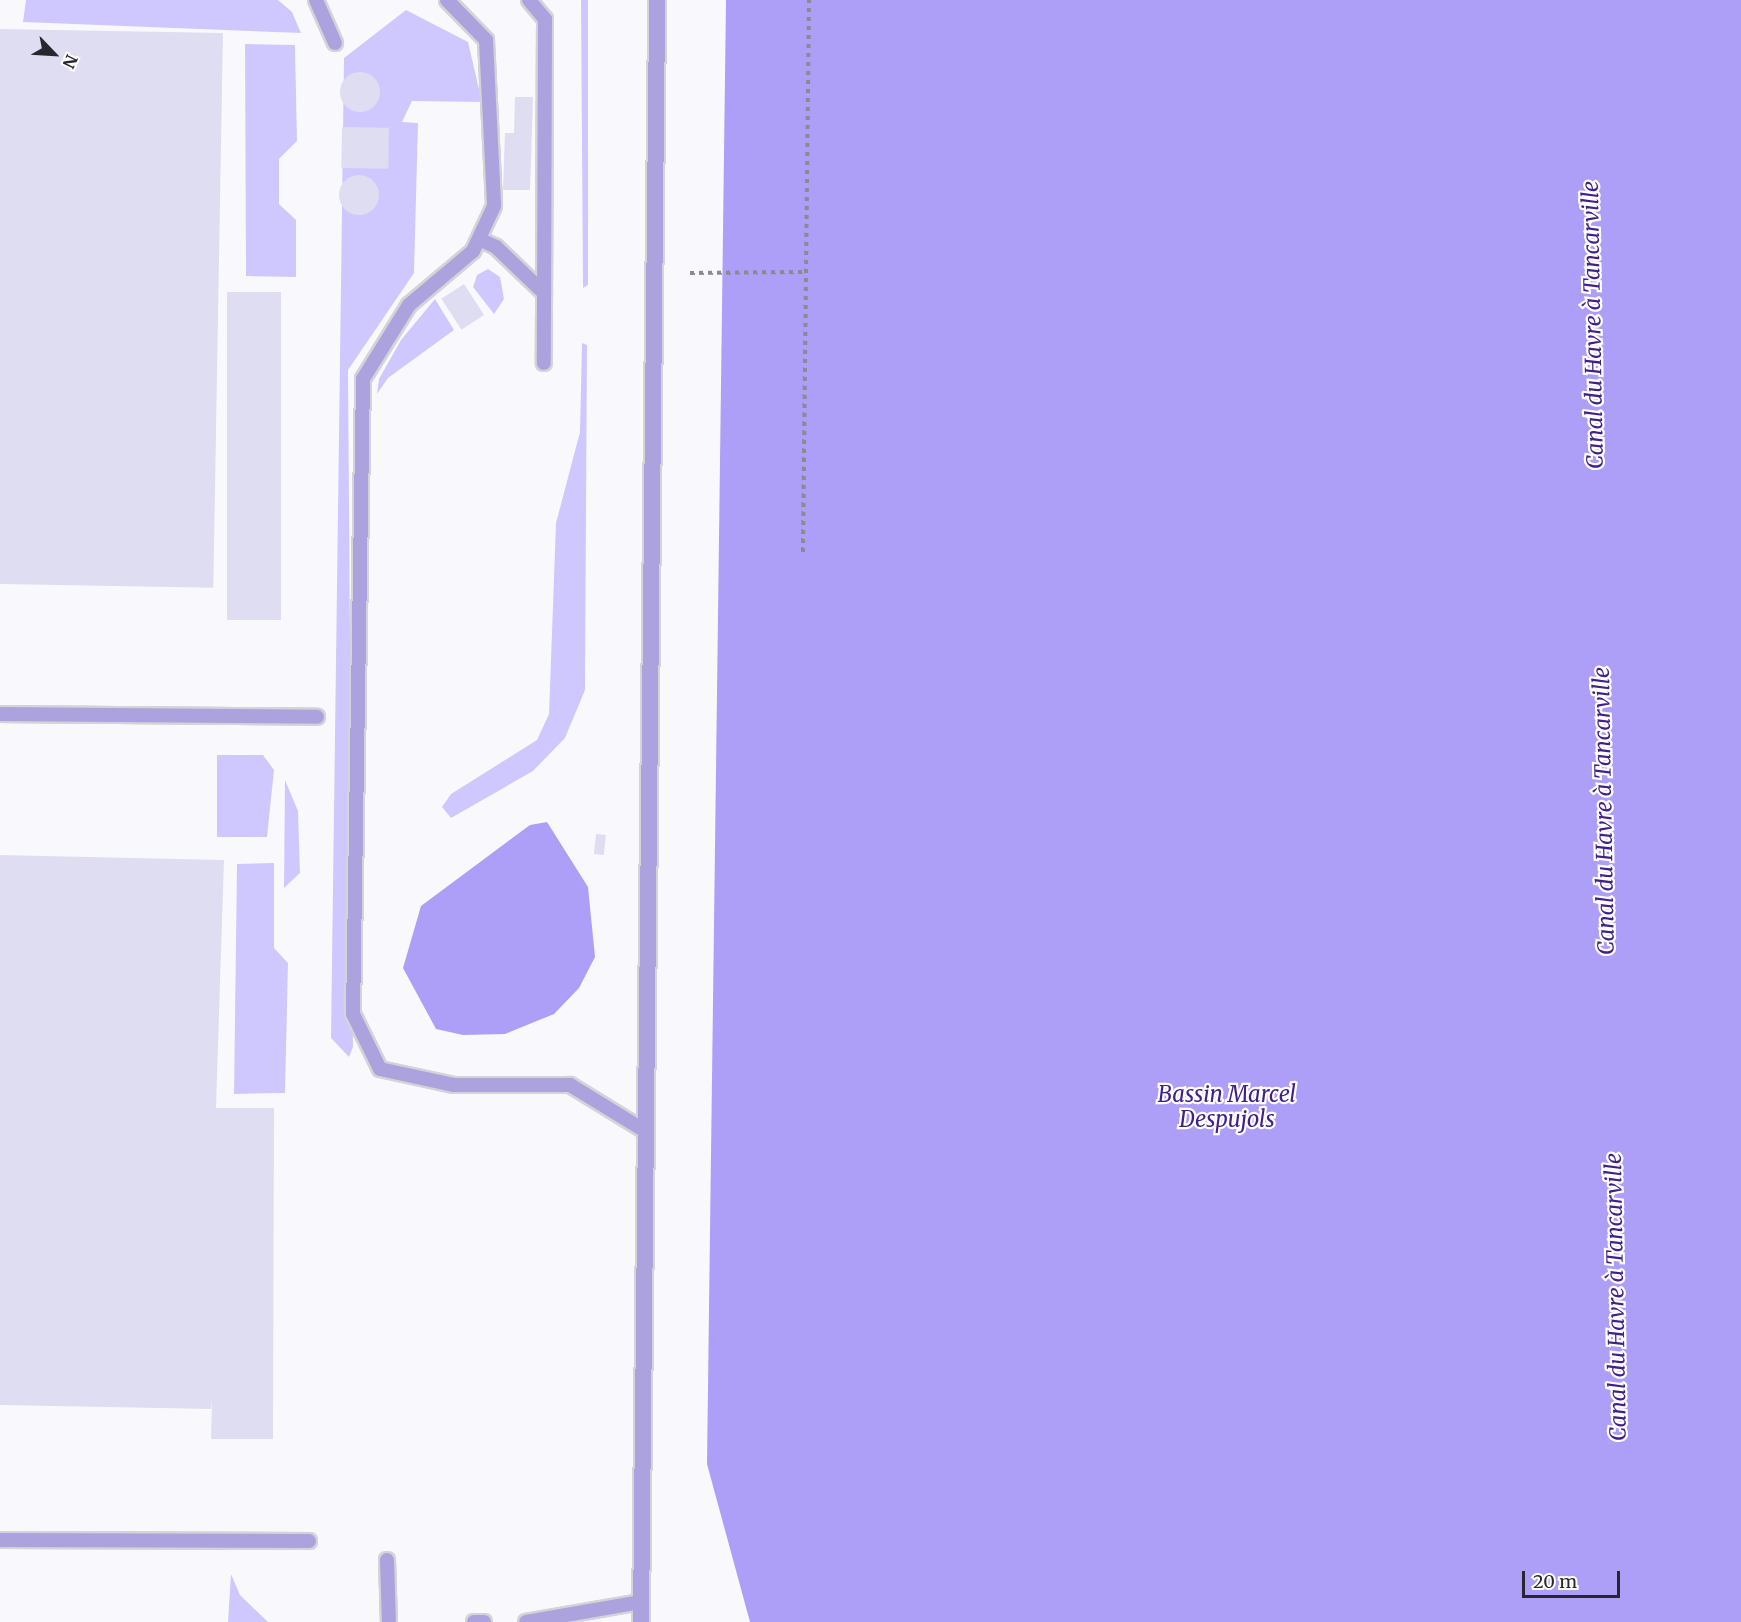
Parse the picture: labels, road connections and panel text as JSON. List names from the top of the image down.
{
  "water": ["Canal du Havre à Tancarville", "Bassin Marcel Despujols"],
  "scale_bar": "20 m",
  "north": "bottom right"
}
